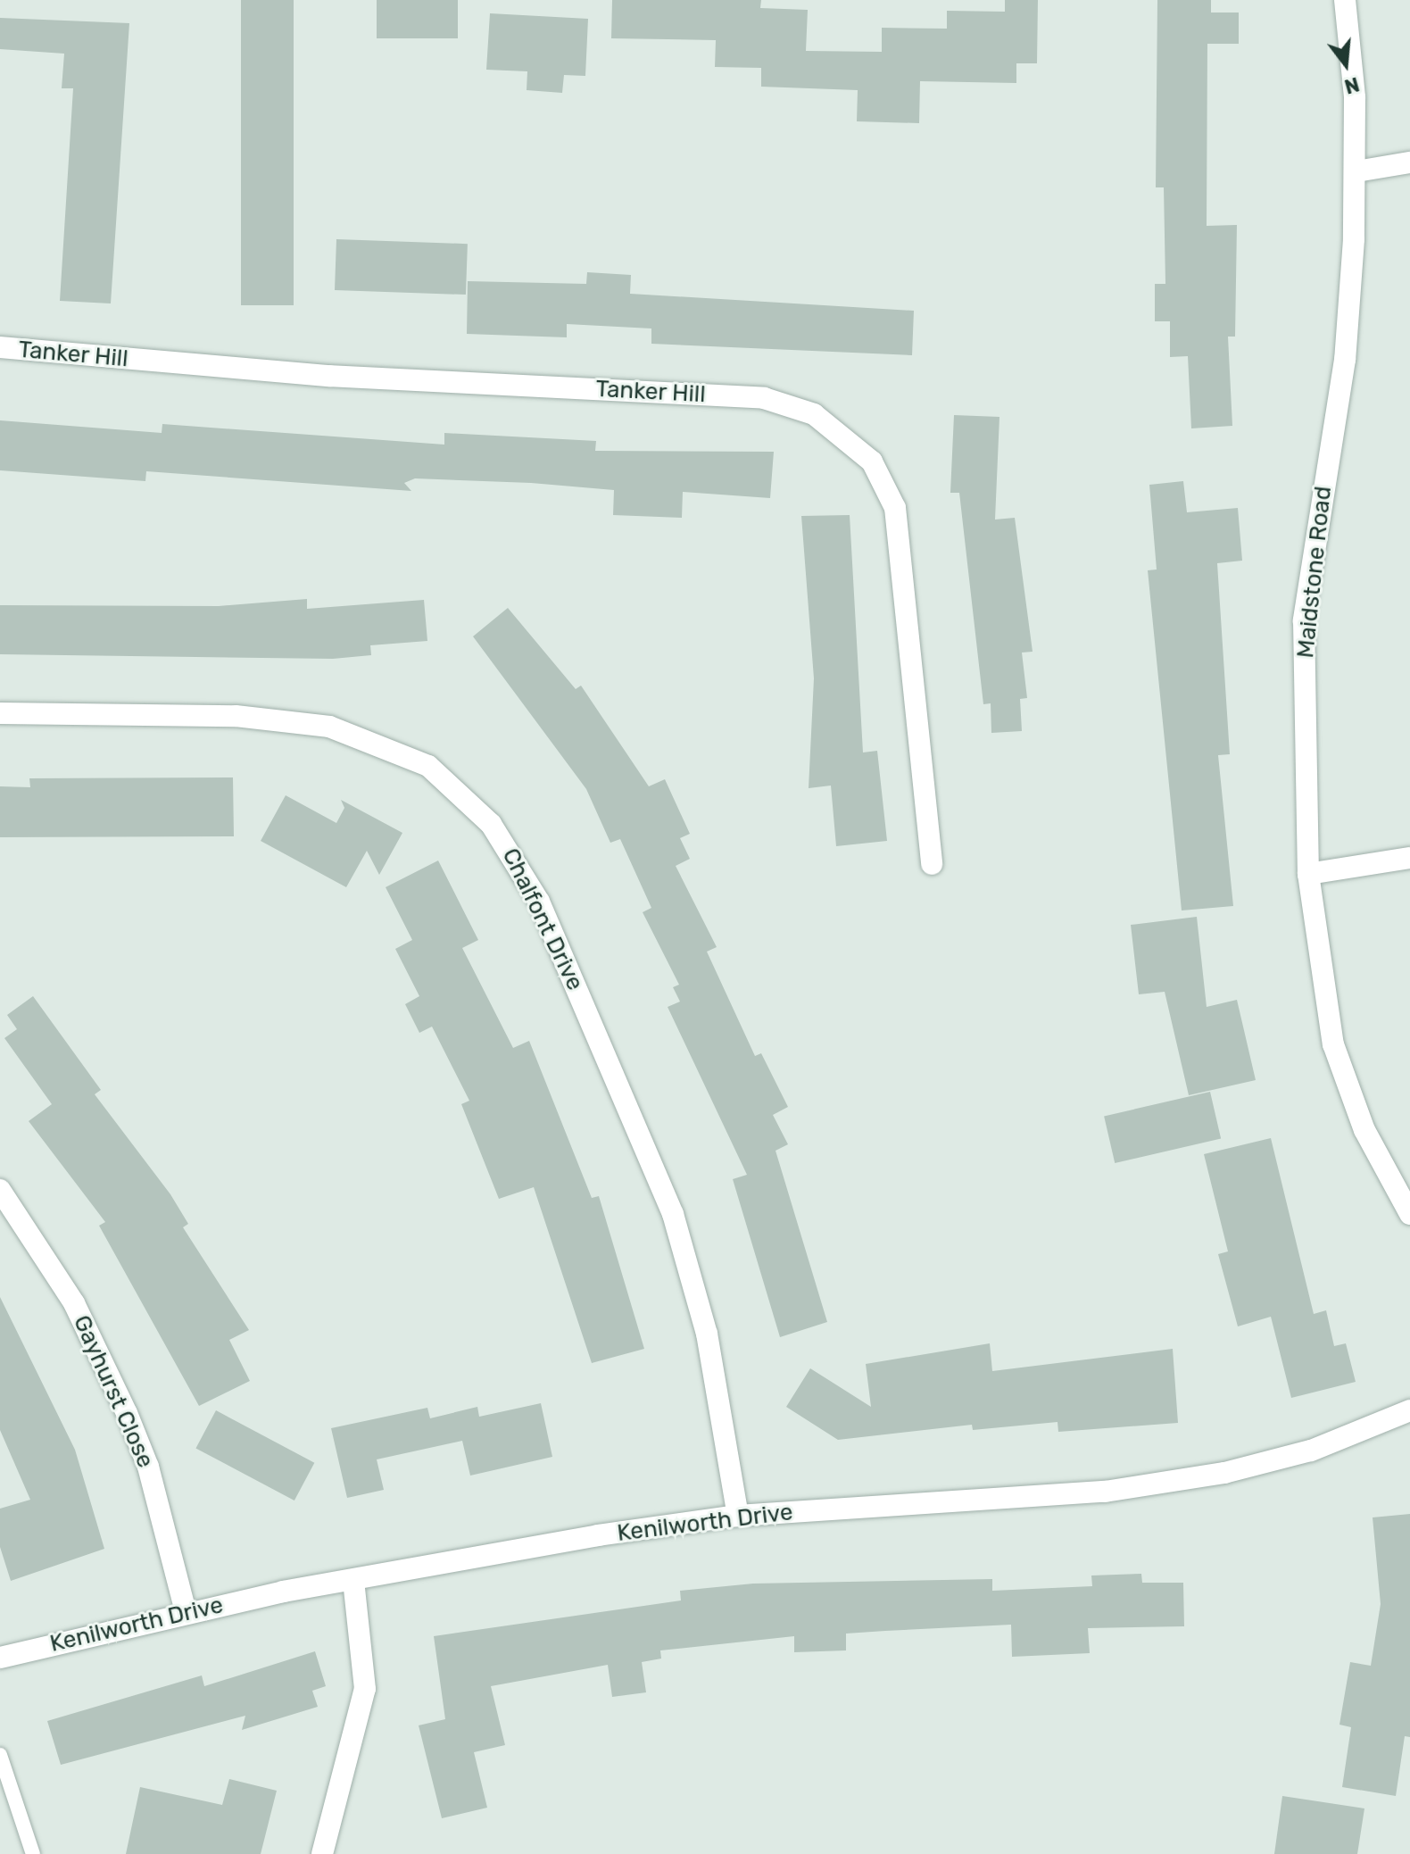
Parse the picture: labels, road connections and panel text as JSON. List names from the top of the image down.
{
  "streets": {
    "street": [
      "Tanker Hill",
      "Maidstone Road",
      "Chalfont Drive",
      "Gayhurst Close",
      "Kenilworth Drive"
    ]
  },
  "crossings": [
    ["Chalfont Drive", "Kenilworth Drive"],
    ["Gayhurst Close", "Kenilworth Drive"]
  ],
  "north": "bottom"
}
